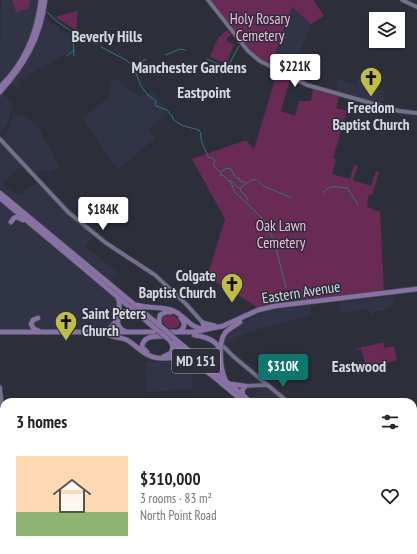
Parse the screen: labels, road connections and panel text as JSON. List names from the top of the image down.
{
  "streets": {
    "main road": ["Eastern Avenue", "MD 151"]
  },
  "crossings": [
    ["Eastern Avenue", "MD 151"]
  ],
  "districts": [
    "Beverly Hills",
    "Manchester Gardens",
    "Eastpoint",
    "Eastwood"
  ],
  "parks": ["Holy Rosary Cemetery", "Oak Lawn Cemetery"],
  "places": {
    "church": ["Freedom Baptist Church", "Colgate Baptist Church", "Saint Peters Church"]
  },
  "page": {
    "price": ["$221K", "$184K", "$310K"],
    "heading": "3 homes",
    "list": [
      {
        "name": "$310,000",
        "note": "3 rooms · 83 m² · North Point Road"
      }
    ]
  }
}
